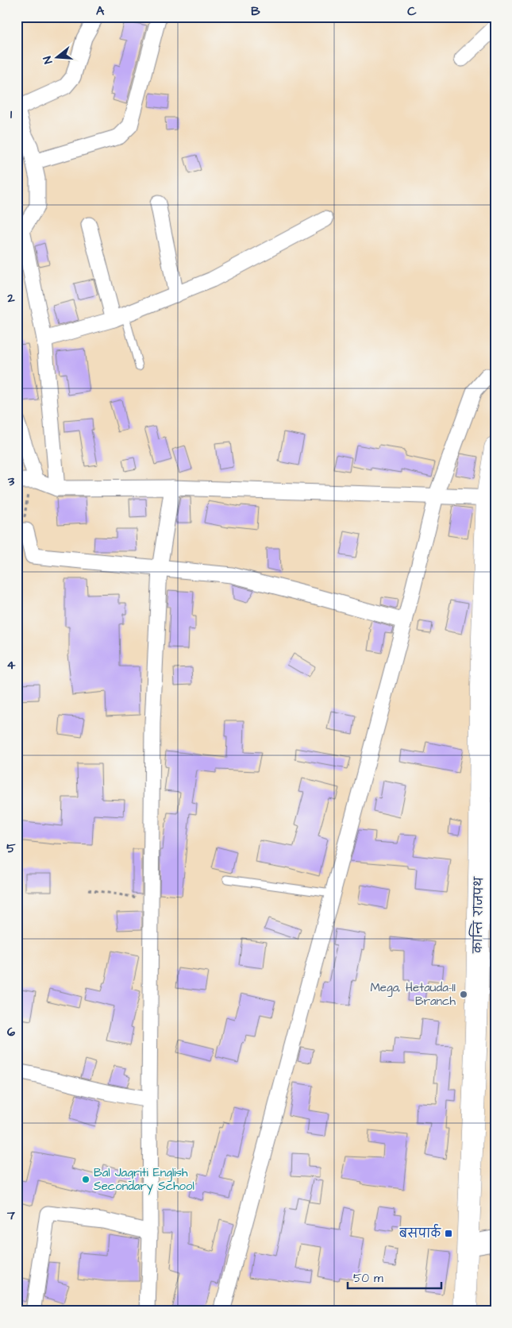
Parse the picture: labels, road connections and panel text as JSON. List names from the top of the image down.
{
  "streets": {
    "main road": ["कान्ति राजपथ"]
  },
  "places": {
    "other": ["Mega, Hetauda-II Branch", "Bal Jagriti English Secondary School"],
    "transit": ["बसपार्क"]
  },
  "scale_bar": "50 m",
  "north": "left",
  "grid": {
    "columns": ["A", "B", "C"],
    "rows": [
      "1",
      "2",
      "3",
      "4",
      "5",
      "6",
      "7"
    ]
  }
}
